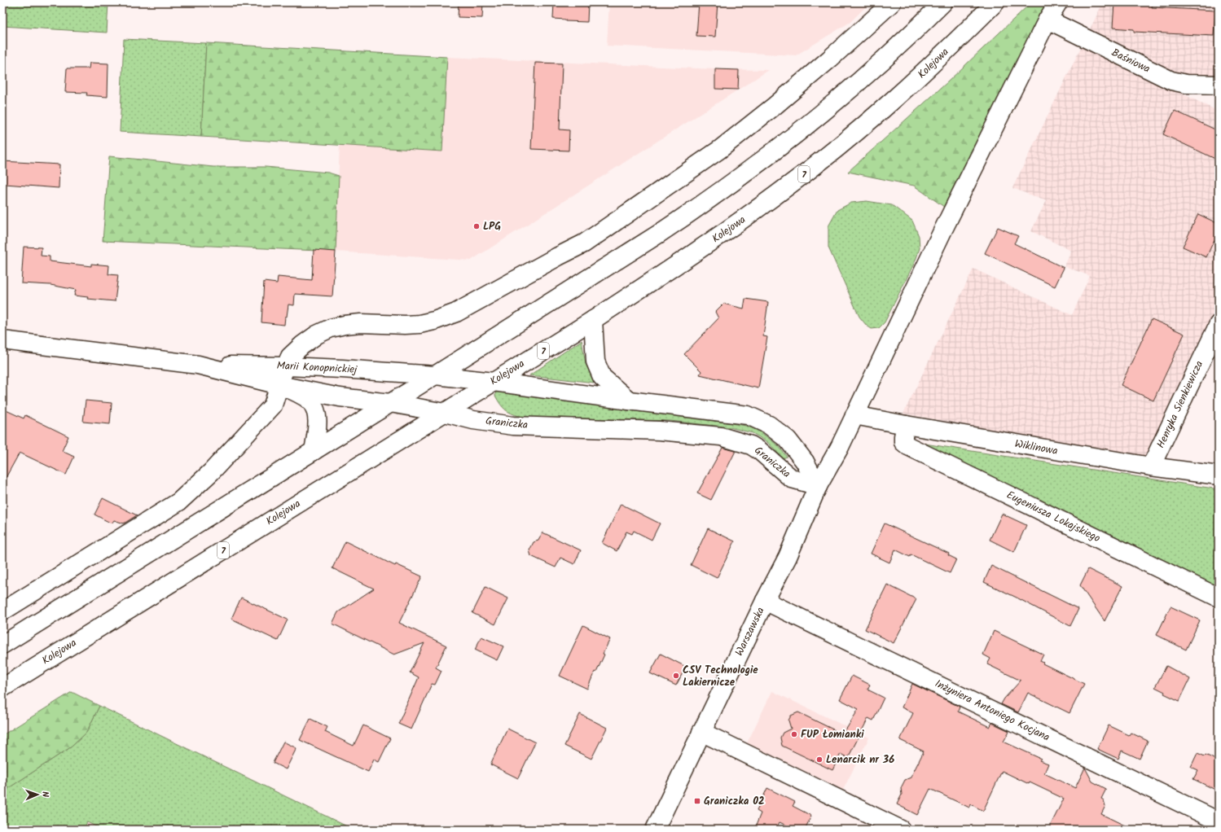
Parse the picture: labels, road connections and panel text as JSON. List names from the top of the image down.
{
  "streets": {
    "main road": [
      "Baśniowa",
      "Kolejowa",
      "7",
      "Marii Konopnickiej",
      "Henryka Sienkiewicza",
      "Graniczka",
      "Wiklinowa",
      "Eugeniusza Lokajskiego",
      "Warszawska",
      "Inżyniera Antoniego Kocjana"
    ]
  },
  "crossings": [
    ["Kolejowa", "Graniczka"],
    ["Marii Konopnickiej", "Graniczka"],
    ["Henryka Sienkiewicza", "Wiklinowa"],
    ["Graniczka", "Warszawska"],
    ["Wiklinowa", "Eugeniusza Lokajskiego"],
    ["Warszawska", "Inżyniera Antoniego Kocjana"]
  ],
  "places": {
    "other": [
      "LPG",
      "CSV Technologie Lakiernicze",
      "FUP Łomianki",
      "Lenarcik nr 36"
    ],
    "transit": ["Graniczka 02"]
  },
  "north": "right"
}
